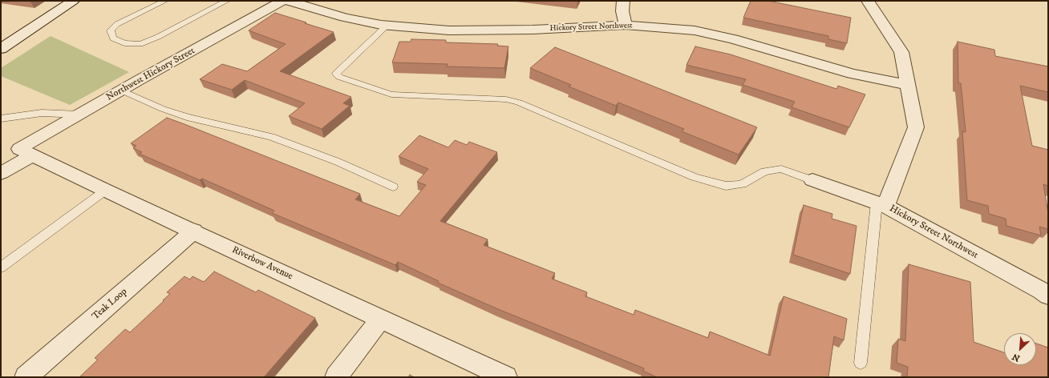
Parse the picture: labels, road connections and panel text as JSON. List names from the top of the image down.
{
  "streets": {
    "street": [
      "Hickory Street Northwest",
      "Northwest Hickory Street",
      "Riverbow Avenue",
      "Teak Loop"
    ]
  },
  "crossings": [
    ["Northwest Hickory Street", "Riverbow Avenue"],
    ["Riverbow Avenue", "Teak Loop"]
  ],
  "north": "bottom left"
}
